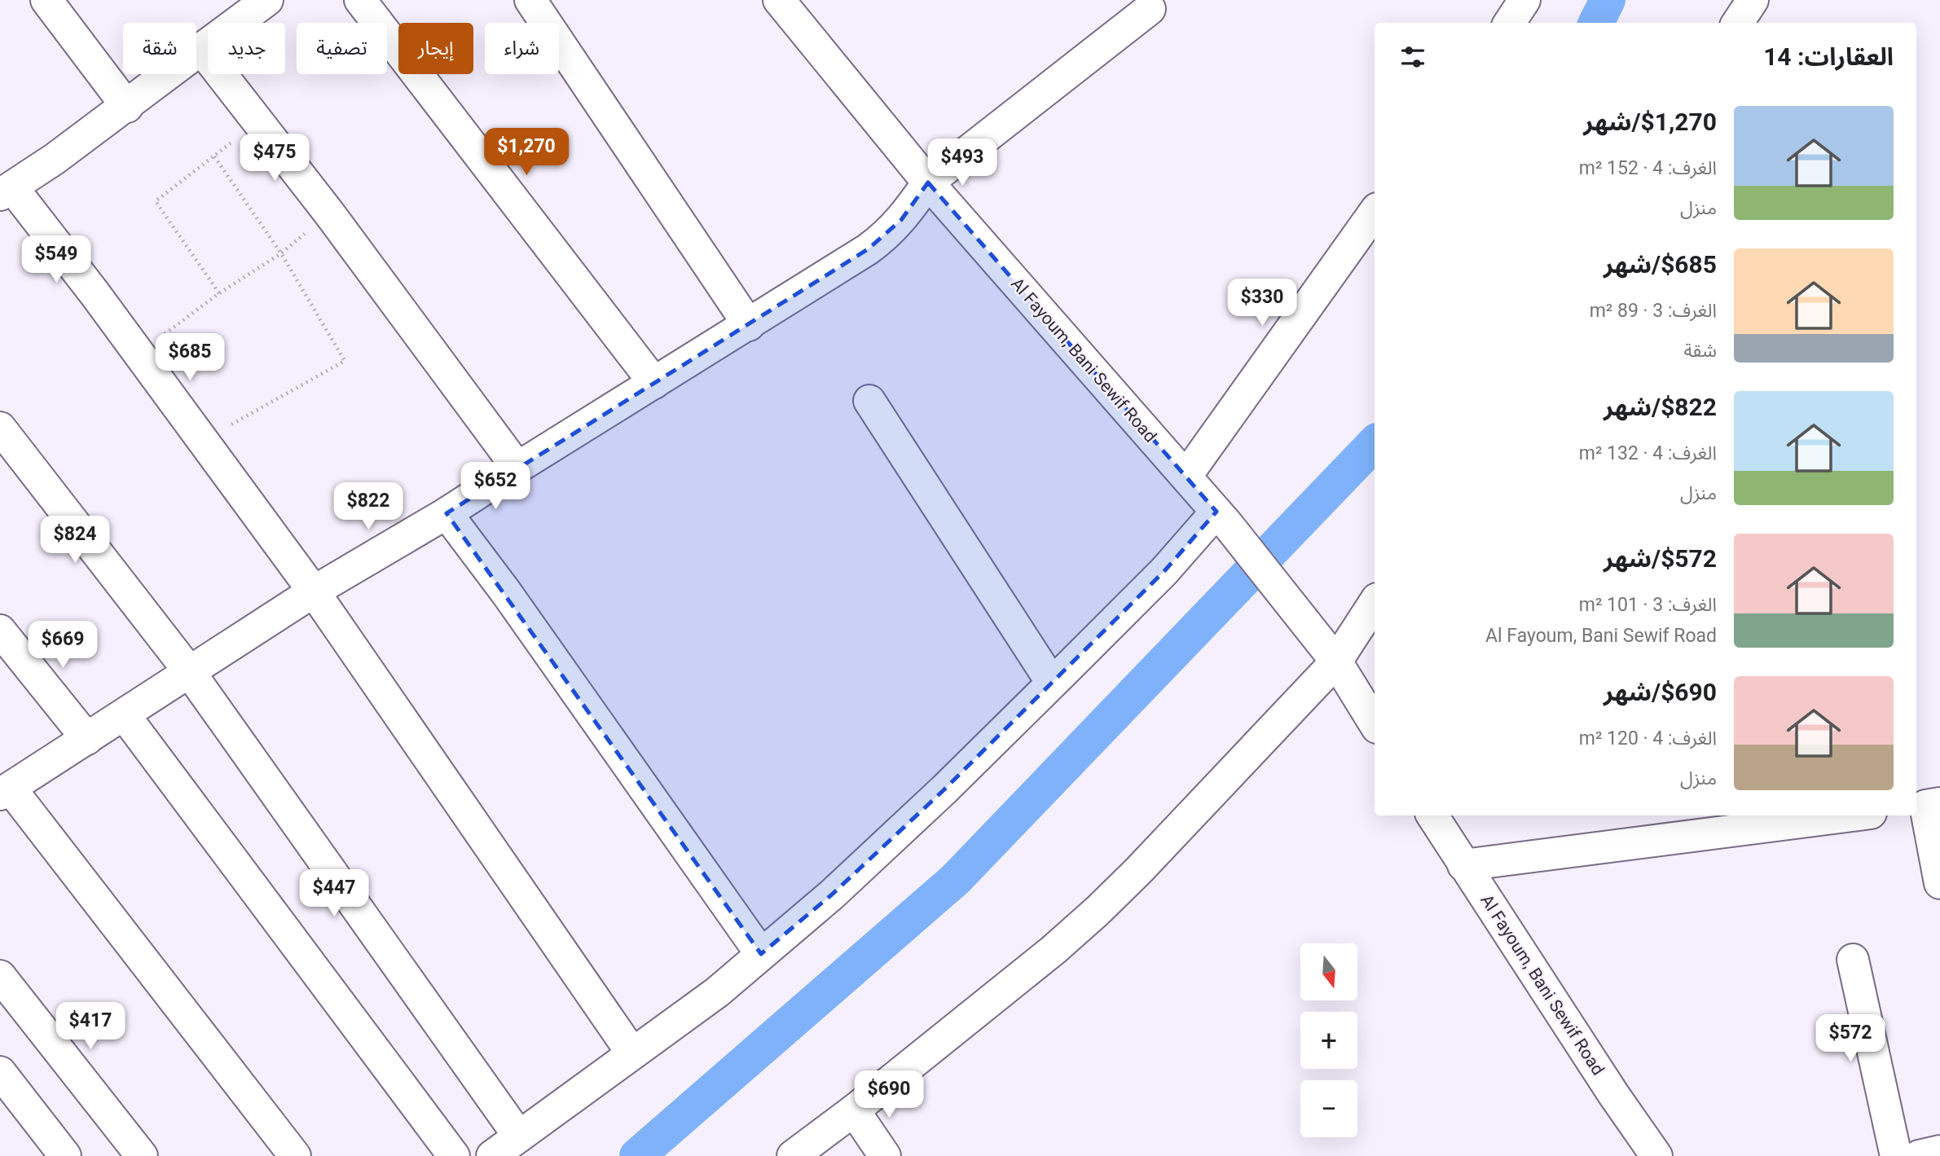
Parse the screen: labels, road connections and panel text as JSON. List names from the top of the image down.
{
  "streets": {
    "main road": ["Al Fayoum, Bani Sewif Road"]
  },
  "north": "bottom",
  "page": {
    "chip": [
      "شراء",
      "إيجار",
      "تصفية",
      "جديد",
      "شقة"
    ],
    "heading": "العقارات: 14",
    "list": [
      {
        "name": "$1,270/شهر",
        "note": "الغرف: 4 · 152 m² · منزل"
      },
      {
        "name": "$685/شهر",
        "note": "الغرف: 3 · 89 m² · شقة"
      },
      {
        "name": "$822/شهر",
        "note": "الغرف: 4 · 132 m² · منزل"
      },
      {
        "name": "$572/شهر",
        "note": "الغرف: 3 · 101 m² · Al Fayoum, Bani Sewif Road"
      },
      {
        "name": "$690/شهر",
        "note": "الغرف: 4 · 120 m² · منزل"
      }
    ],
    "price": [
      "$1,270",
      "$475",
      "$493",
      "$549",
      "$330",
      "$685",
      "$652",
      "$822",
      "$824",
      "$669",
      "$447",
      "$417",
      "$572",
      "$690"
    ],
    "map_buttons": ["+", "−"]
  }
}
